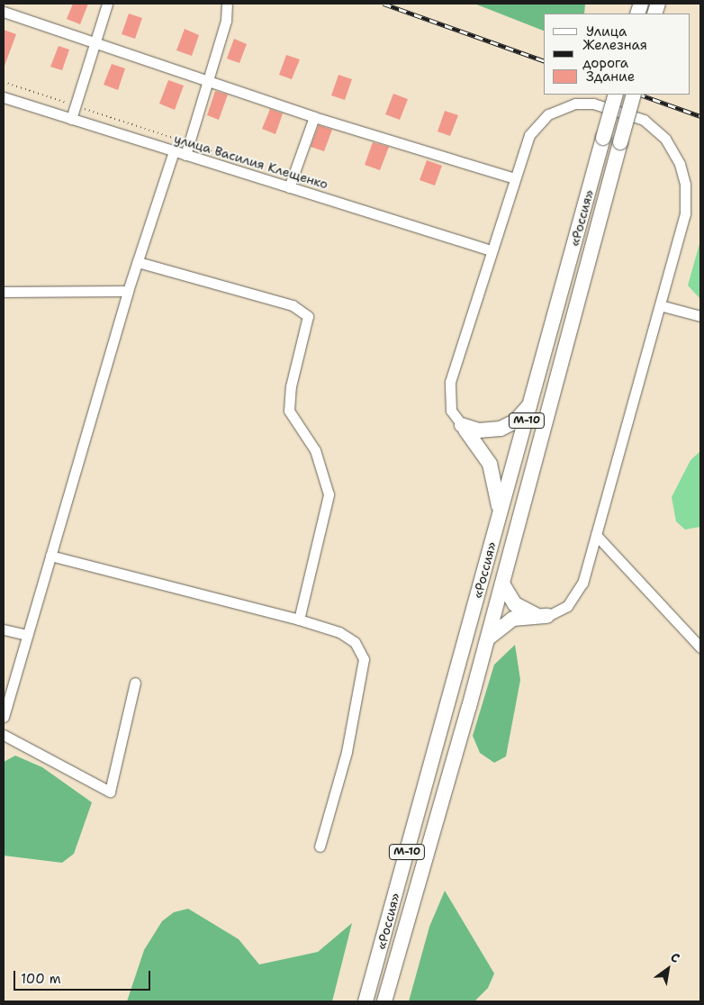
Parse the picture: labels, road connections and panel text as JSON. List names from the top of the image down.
{
  "streets": {
    "highway": ["«Россия»", "М-10"],
    "street": ["улица Василия Клещенко"]
  },
  "legend": ["Улица", "Железная дорога", "Здание"],
  "scale_bar": "100 m",
  "north": "top right"
}
